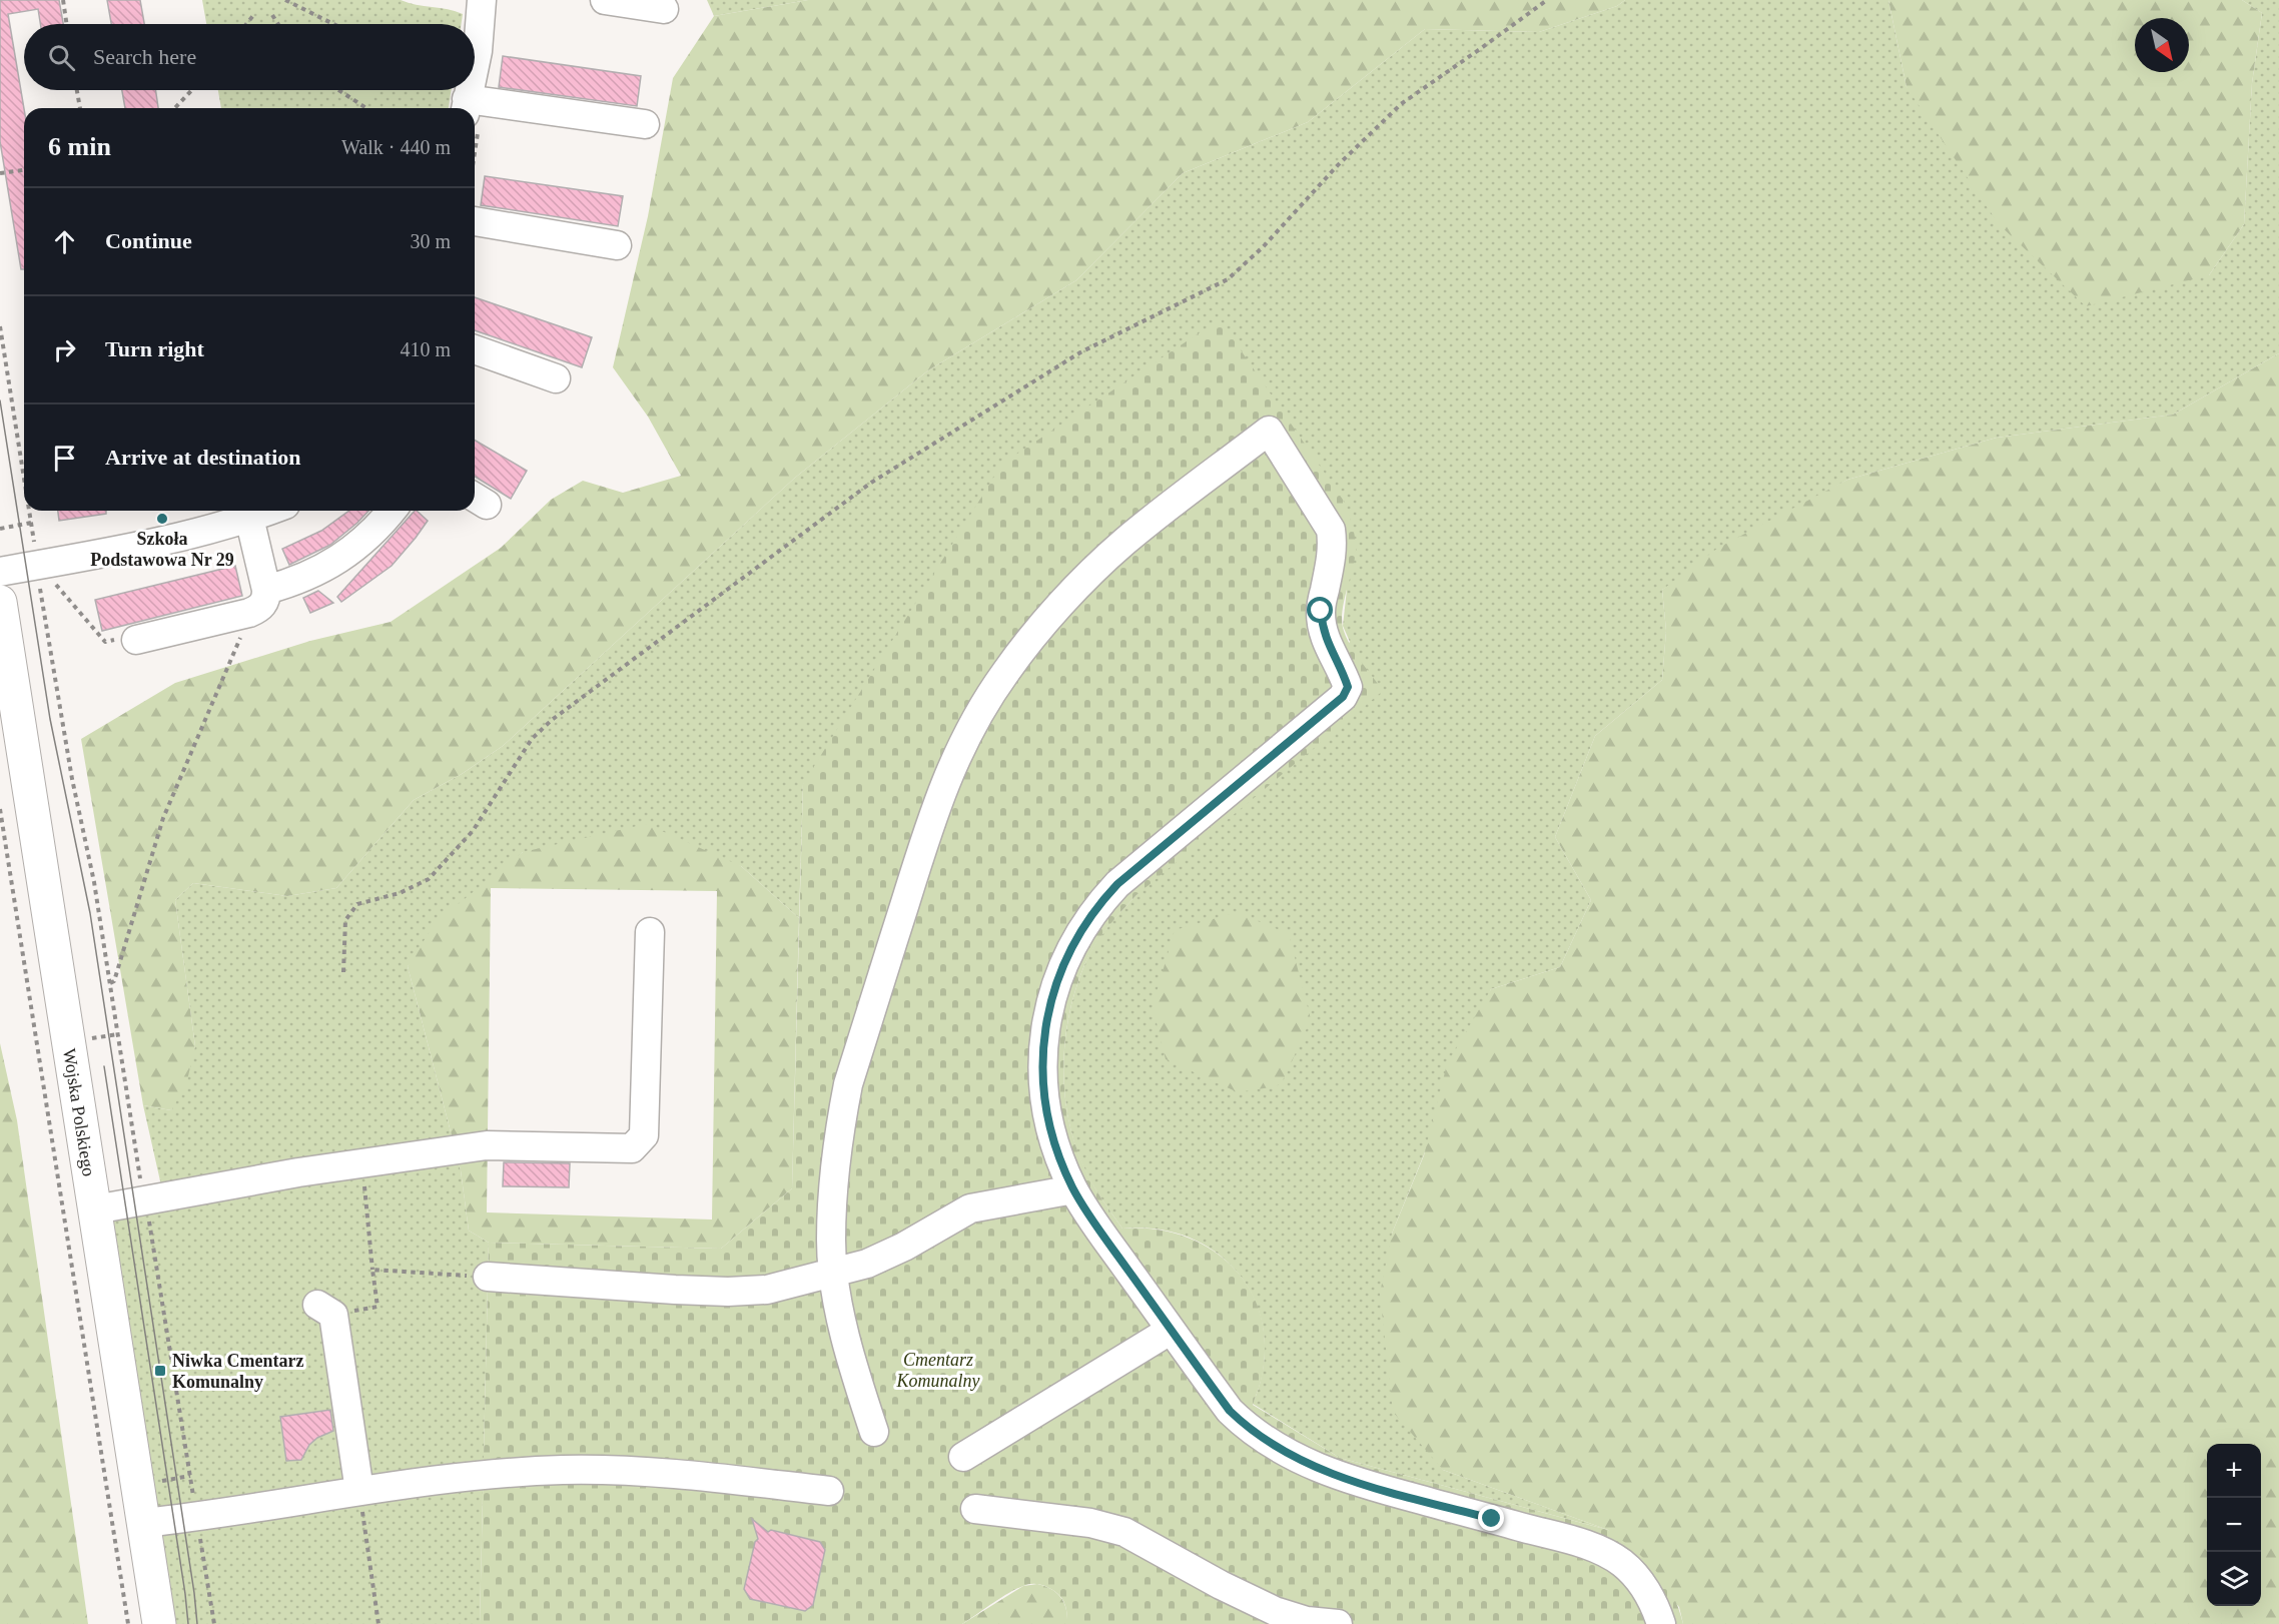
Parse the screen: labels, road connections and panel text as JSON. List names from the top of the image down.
{
  "streets": {
    "main road": ["Wojska Polskiego"]
  },
  "parks": ["Cmentarz Komunalny"],
  "places": {
    "other": ["Szkoła Podstawowa Nr 29"],
    "transit": ["Niwka Cmentarz Komunalny"]
  },
  "north": "bottom right",
  "page": {
    "search": "Search here",
    "heading": ["6 min", "Walk · 440 m"],
    "list": [
      ["Continue", "30 m"],
      ["Turn right", "410 m"],
      "Arrive at destination"
    ],
    "map_buttons": ["+", "−"]
  }
}
